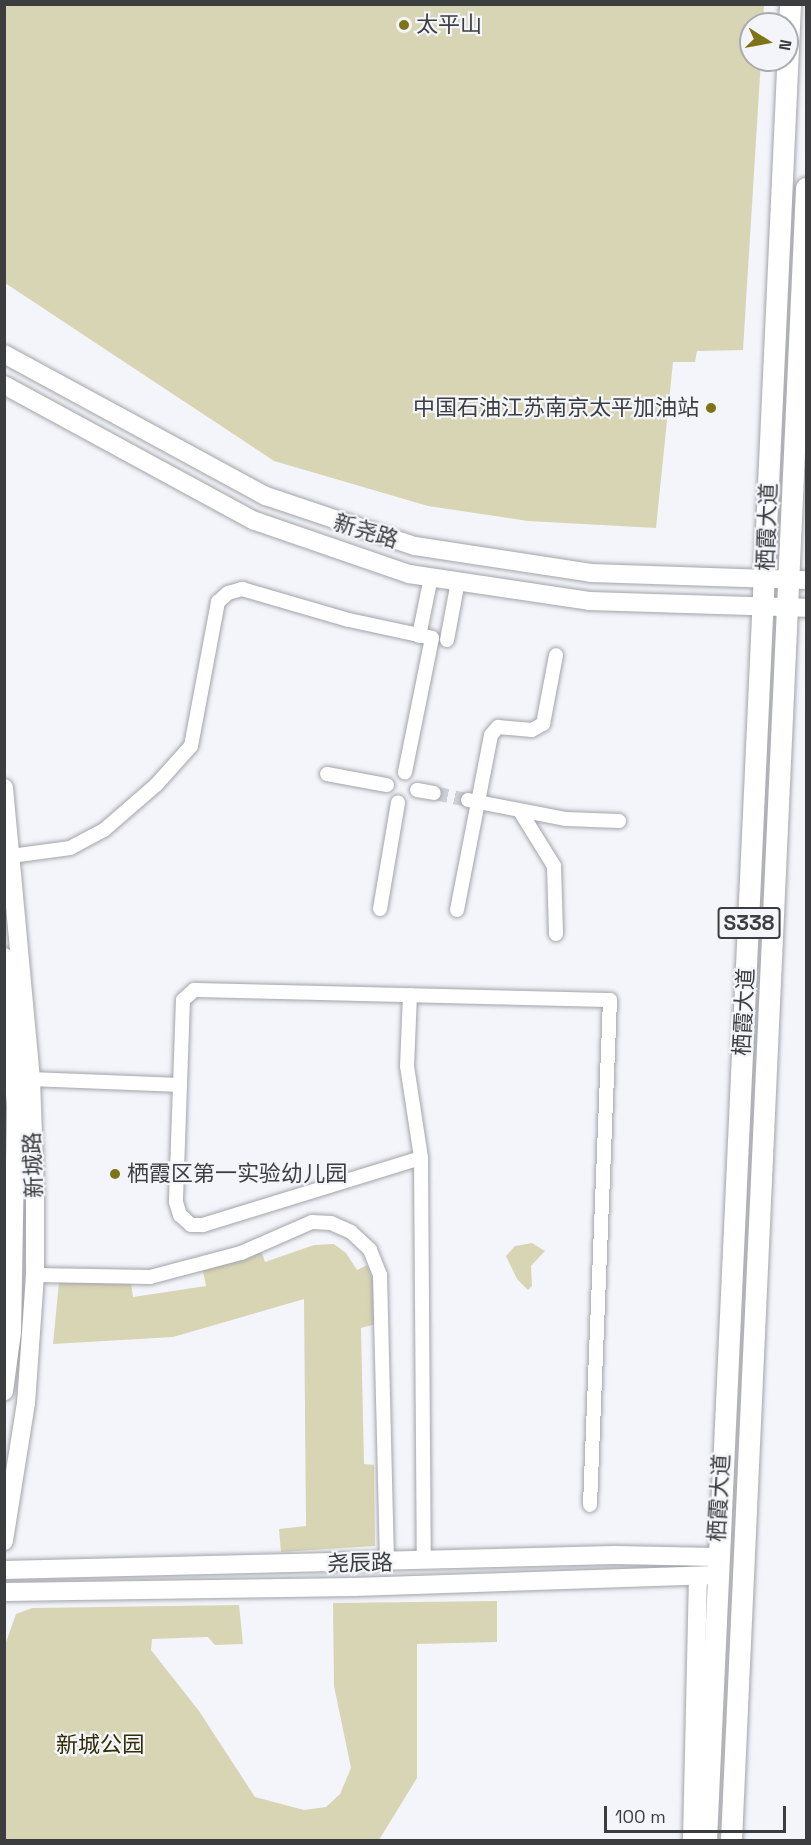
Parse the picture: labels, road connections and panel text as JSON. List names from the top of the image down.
{
  "streets": {
    "main road": [
      "栖霞大道",
      "新尧路",
      "S338",
      "新城路",
      "尧辰路"
    ]
  },
  "crossings": [
    ["栖霞大道", "新尧路"],
    ["栖霞大道", "尧辰路"]
  ],
  "parks": ["新城公园"],
  "places": ["太平山", "中国石油江苏南京太平加油站", "栖霞区第一实验幼儿园"],
  "scale_bar": "100 m",
  "north": "right"
}
